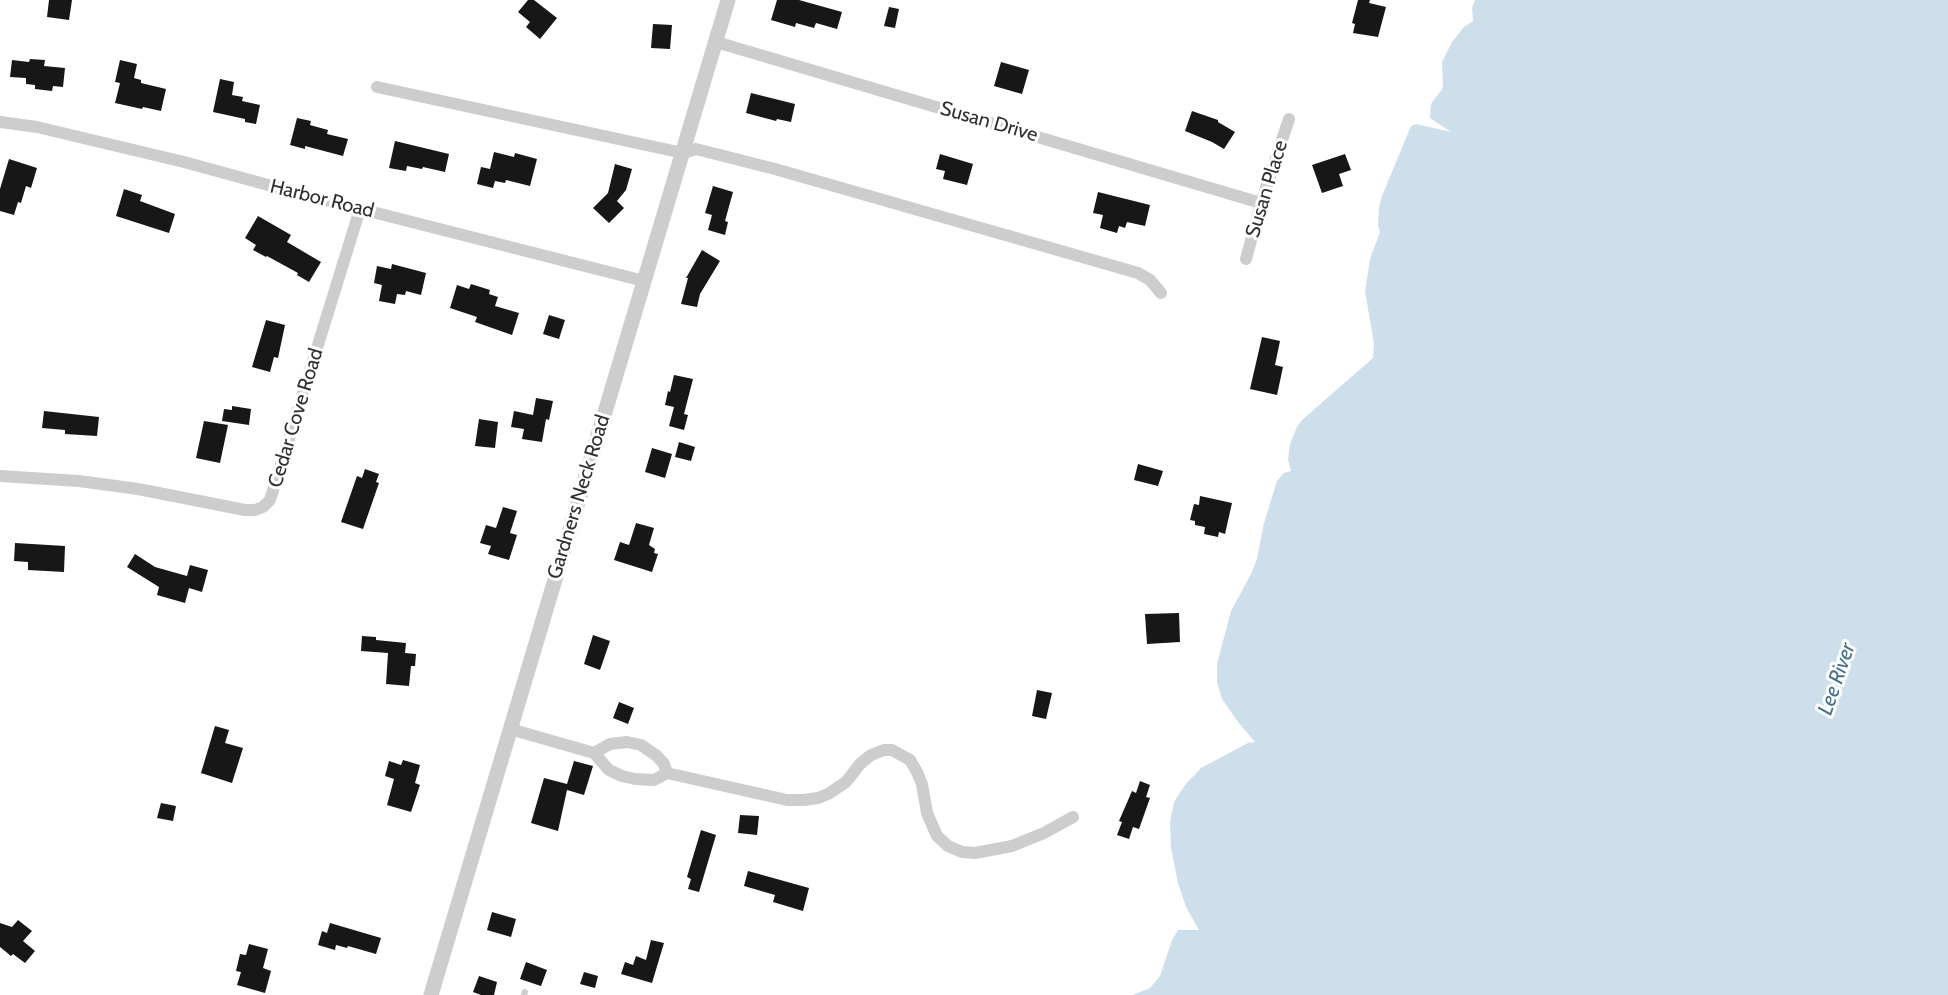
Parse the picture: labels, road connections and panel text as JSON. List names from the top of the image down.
{
  "streets": {
    "street": [
      "Susan Drive",
      "Susan Place",
      "Harbor Road",
      "Cedar Cove Road",
      "Gardners Neck Road"
    ]
  },
  "crossings": [
    ["Susan Drive", "Susan Place"],
    ["Susan Drive", "Gardners Neck Road"],
    ["Harbor Road", "Cedar Cove Road"],
    ["Harbor Road", "Gardners Neck Road"]
  ],
  "water": ["Lee River"]
}
